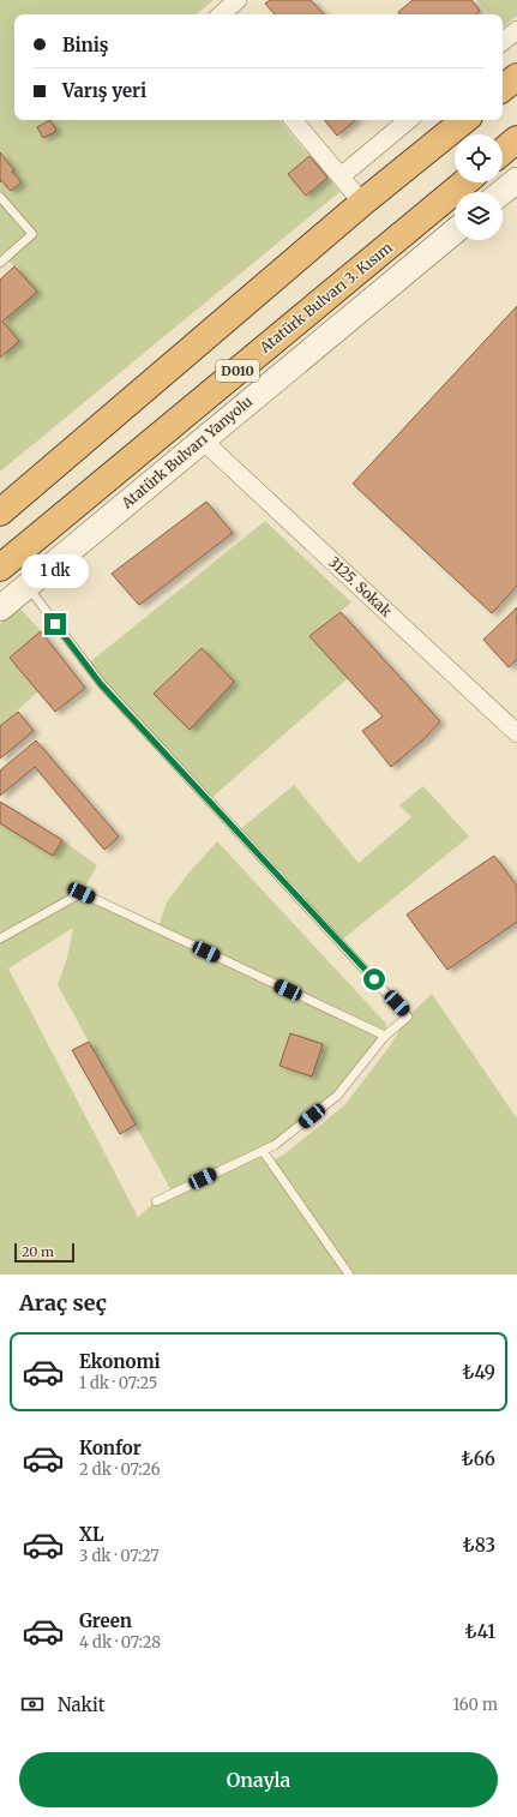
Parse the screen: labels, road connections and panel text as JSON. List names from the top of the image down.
{
  "streets": {
    "highway": ["Atatürk Bulvarı 3. Kısım", "D010"],
    "main road": ["Atatürk Bulvarı Yanyolu"],
    "street": ["3125. Sokak"]
  },
  "crossings": [
    ["Atatürk Bulvarı Yanyolu", "3125. Sokak"]
  ],
  "scale_bar": "20 m",
  "page": {
    "banner": ["Biniş", "Varış yeri"],
    "bubble": "1 dk",
    "scale": "20 m",
    "heading": "Araç seç",
    "list": [
      {
        "name": "Ekonomi",
        "note": "1 dk · 07:25",
        "value": "₺49"
      },
      {
        "name": "Konfor",
        "note": "2 dk · 07:26",
        "value": "₺66"
      },
      {
        "name": "XL",
        "note": "3 dk · 07:27",
        "value": "₺83"
      },
      {
        "name": "Green",
        "note": "4 dk · 07:28",
        "value": "₺41"
      }
    ],
    "pay": ["Nakit", "160 m"],
    "buttons": "Onayla"
  }
}
